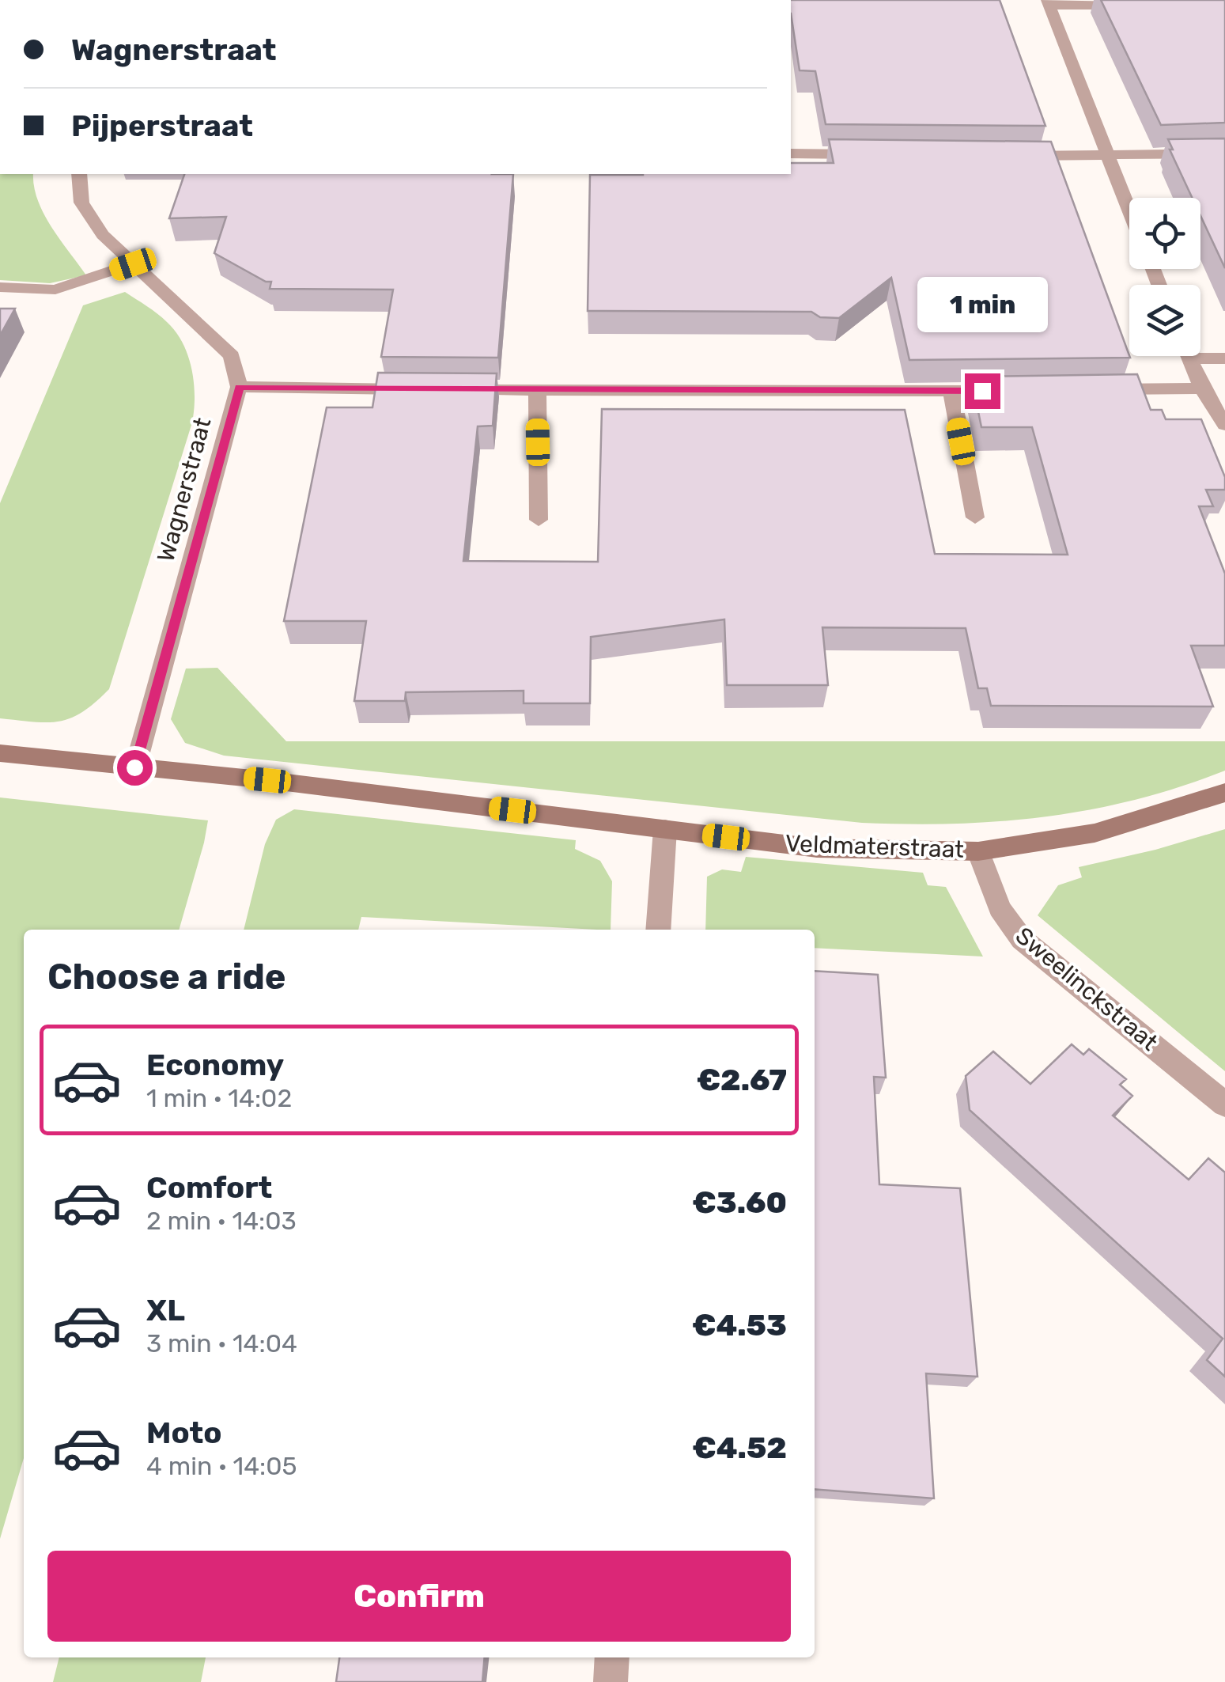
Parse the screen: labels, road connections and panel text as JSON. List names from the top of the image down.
{
  "streets": {
    "street": ["Wagnerstraat", "Veldmaterstraat", "Sweelinckstraat"]
  },
  "crossings": [
    ["Wagnerstraat", "Veldmaterstraat"],
    ["Veldmaterstraat", "Sweelinckstraat"]
  ],
  "page": {
    "banner": ["Wagnerstraat", "Pijperstraat"],
    "bubble": "1 min",
    "heading": "Choose a ride",
    "list": [
      {
        "name": "Economy",
        "note": "1 min · 14:02",
        "value": "€2.67"
      },
      {
        "name": "Comfort",
        "note": "2 min · 14:03",
        "value": "€3.60"
      },
      {
        "name": "XL",
        "note": "3 min · 14:04",
        "value": "€4.53"
      },
      {
        "name": "Moto",
        "note": "4 min · 14:05",
        "value": "€4.52"
      }
    ],
    "buttons": "Confirm"
  }
}
